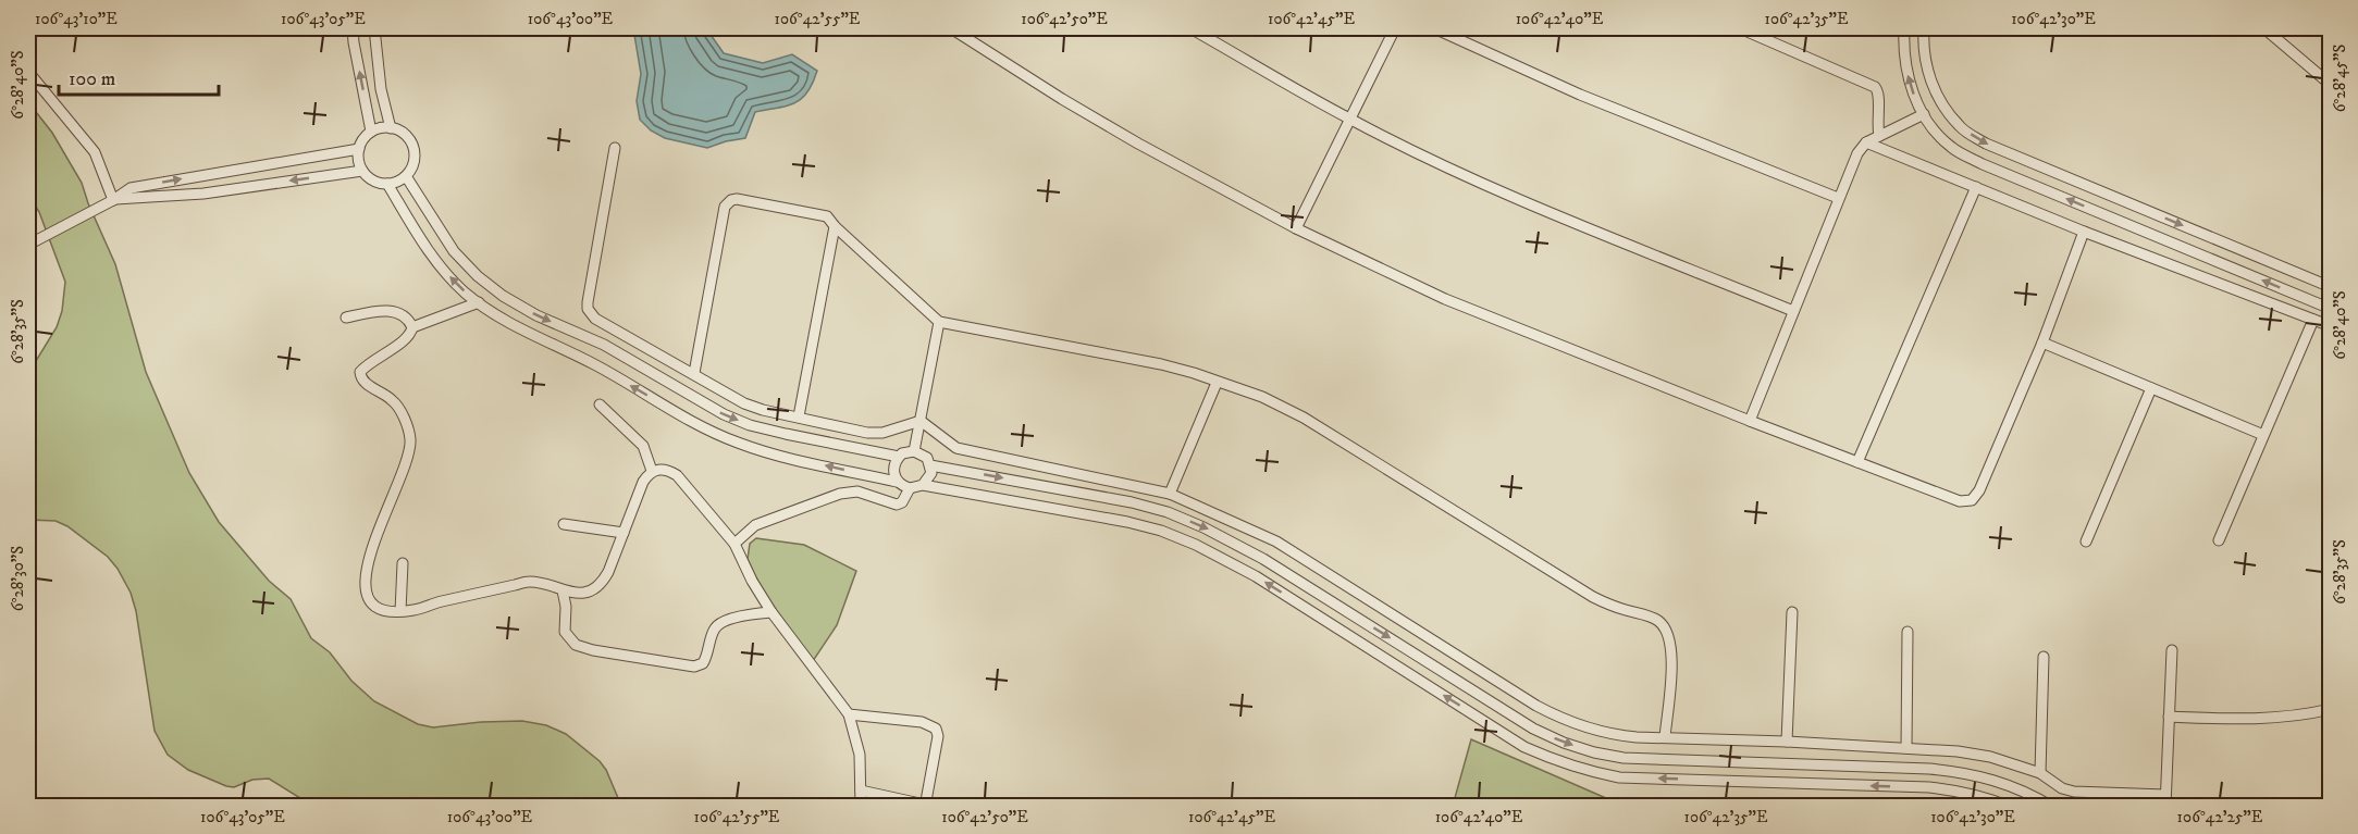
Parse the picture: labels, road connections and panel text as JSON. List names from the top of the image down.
{
  "scale_bar": "100 m",
  "coordinates": [
    "106°43'10\"E",
    "106°43'05\"E",
    "106°43'00\"E",
    "106°42'55\"E",
    "106°42'50\"E",
    "106°42'45\"E",
    "106°42'40\"E",
    "106°42'35\"E",
    "106°42'30\"E",
    "6°28'45\"S",
    "6°28'40\"S",
    "6°28'35\"S",
    "6°28'30\"S",
    "106°42'25\"E"
  ]
}
